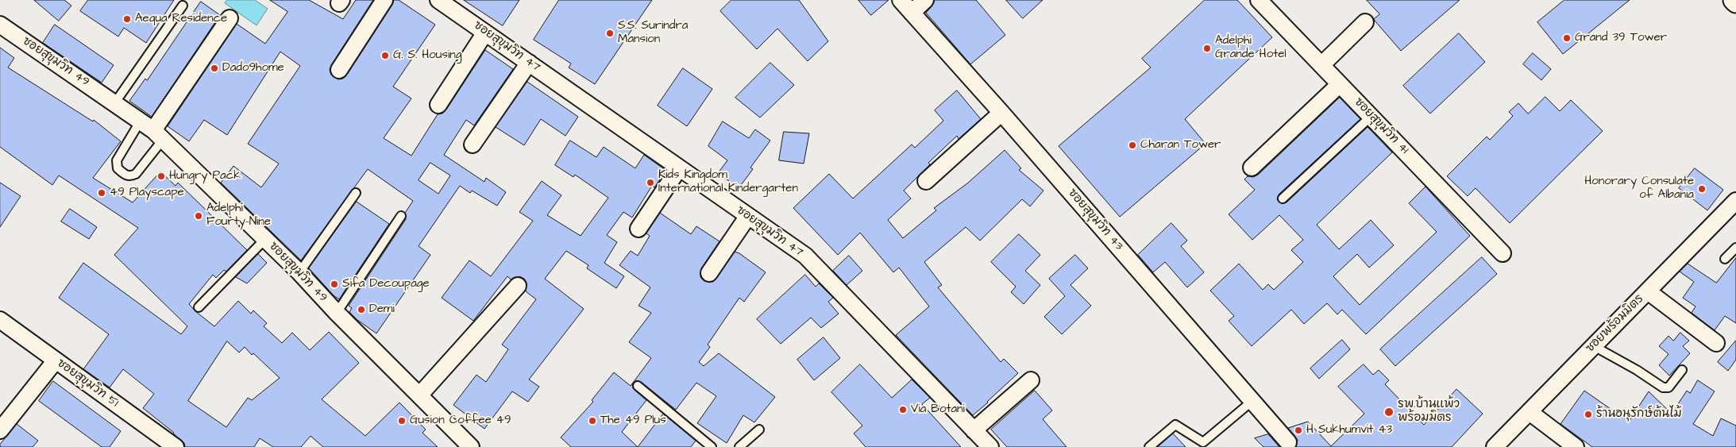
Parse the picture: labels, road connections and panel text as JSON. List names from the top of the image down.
{
  "streets": {
    "street": [
      "ซอยสุขุมวิท 47",
      "ซอยสุขุมวิท 49",
      "ซอยสุขุมวิท 41",
      "ซอยสุขุมวิท 43",
      "ซอยพร้อมมิตร",
      "ซอยสุขุมวิท 51"
    ]
  },
  "places": [
    "Aequa Residence",
    "S.S. Surindra Mansion",
    "Grand 39 Tower",
    "Adelphi Grande Hotel",
    "G. S. Housing",
    "Dado9home",
    "Charan Tower",
    "Hungry Pack",
    "Kids Kingdom International Kindergarten",
    "Honorary Consulate of Albania",
    "49 Playscape",
    "Adelphi Fourty-Nine",
    "Sifa Decoupage",
    "Demi",
    "Via Botani",
    "รพ.บ้านแพ้ว พร้อมมิตร",
    "ร้านอนุรักษ์ต้นไม้",
    "Gusion Coffee 49",
    "The 49 Plus",
    "H Sukhumvit 43"
  ]
}
